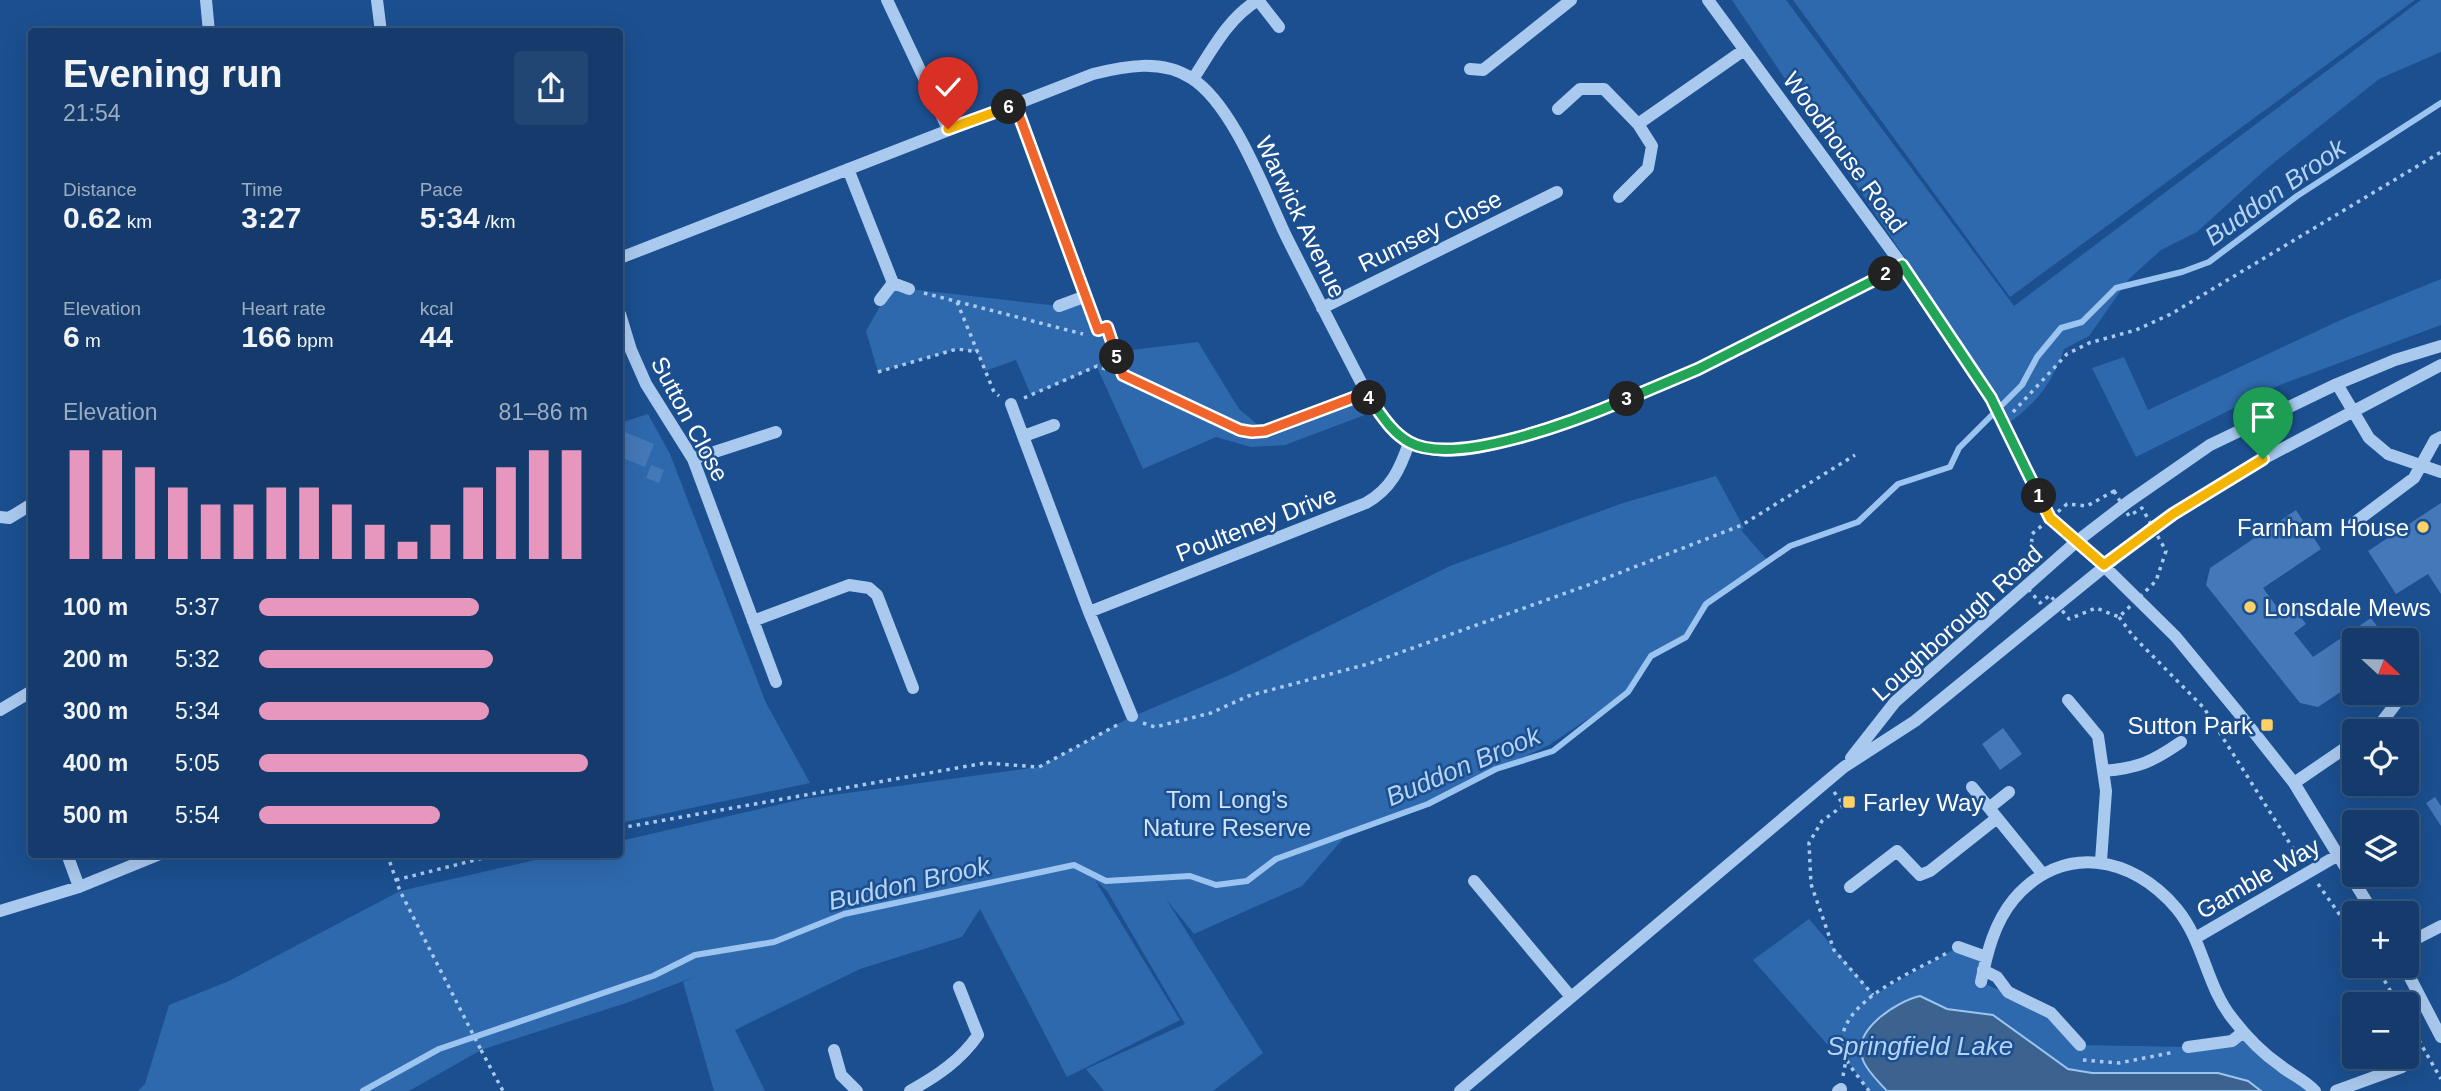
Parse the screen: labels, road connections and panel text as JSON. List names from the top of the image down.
{
  "streets": {
    "street": [
      "Woodhouse Road",
      "Warwick Avenue",
      "Rumsey Close",
      "Sutton Close",
      "Poulteney Drive",
      "Loughborough Road",
      "Gamble Way"
    ]
  },
  "crossings": [
    ["Woodhouse Road", "Loughborough Road"],
    ["Warwick Avenue", "Rumsey Close"],
    ["Warwick Avenue", "Poulteney Drive"]
  ],
  "water": ["Buddon Brook", "Springfield Lake"],
  "parks": ["Tom Long's Nature Reserve"],
  "places": {
    "other": ["Farnham House", "Lonsdale Mews"],
    "transit": ["Sutton Park", "Farley Way"]
  },
  "north": "right",
  "page": {
    "heading": ["Evening run", "21:54"],
    "pins": [
      "6",
      "2",
      "5",
      "4",
      "3",
      "1"
    ],
    "stats": [
      ["Distance", "0.62 km"],
      ["Time", "3:27"],
      ["Pace", "5:34 /km"],
      ["Elevation", "6 m"],
      ["Heart rate", "166 bpm"],
      ["kcal", "44"]
    ],
    "chart": ["Elevation", "81–86 m"],
    "list": [
      {
        "name": "100 m",
        "note": "5:37"
      },
      {
        "name": "200 m",
        "note": "5:32"
      },
      {
        "name": "300 m",
        "note": "5:34"
      },
      {
        "name": "400 m",
        "note": "5:05"
      },
      {
        "name": "500 m",
        "note": "5:54"
      }
    ],
    "map_buttons": ["+", "−"]
  }
}
